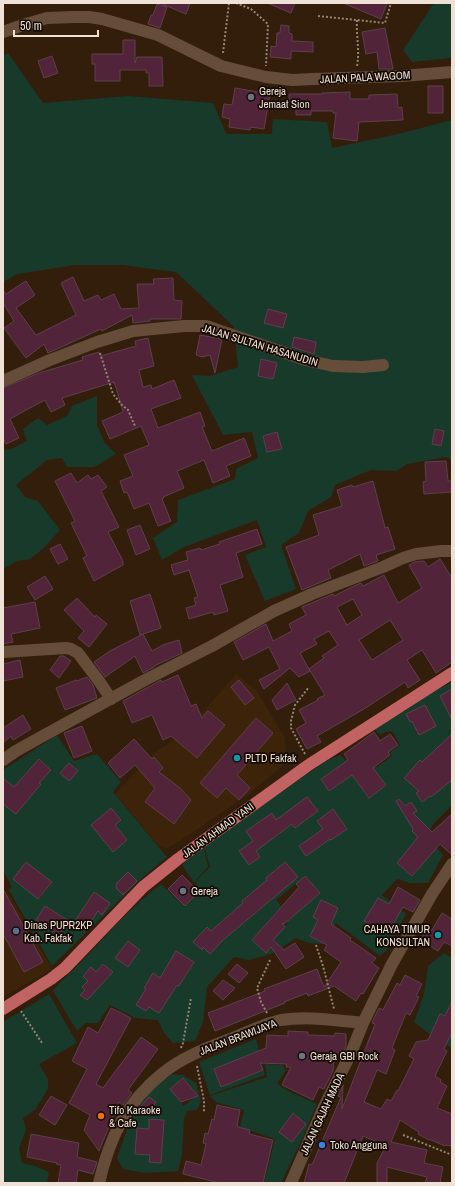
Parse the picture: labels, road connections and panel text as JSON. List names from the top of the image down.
{
  "streets": {
    "main road": [
      "JALAN PALA WAGOM",
      "JALAN SULTAN HASANUDIN",
      "JALAN AHMAD YANI",
      "JALAN BRAWIJAYA",
      "JALAN GAJAH MADA"
    ]
  },
  "crossings": [
    ["JALAN BRAWIJAYA", "JALAN GAJAH MADA"]
  ],
  "places": [
    "Gereja Jemaat Sion",
    "PLTD Fakfak",
    "Gereja",
    "Dinas PUPR2KP Kab. Fakfak",
    "CAHAYA TIMUR KONSULTAN",
    "Geraja GBI Rock",
    "Tifo Karaoke & Cafe",
    "Toko Angguna"
  ],
  "scale_bar": "50 m"
}
